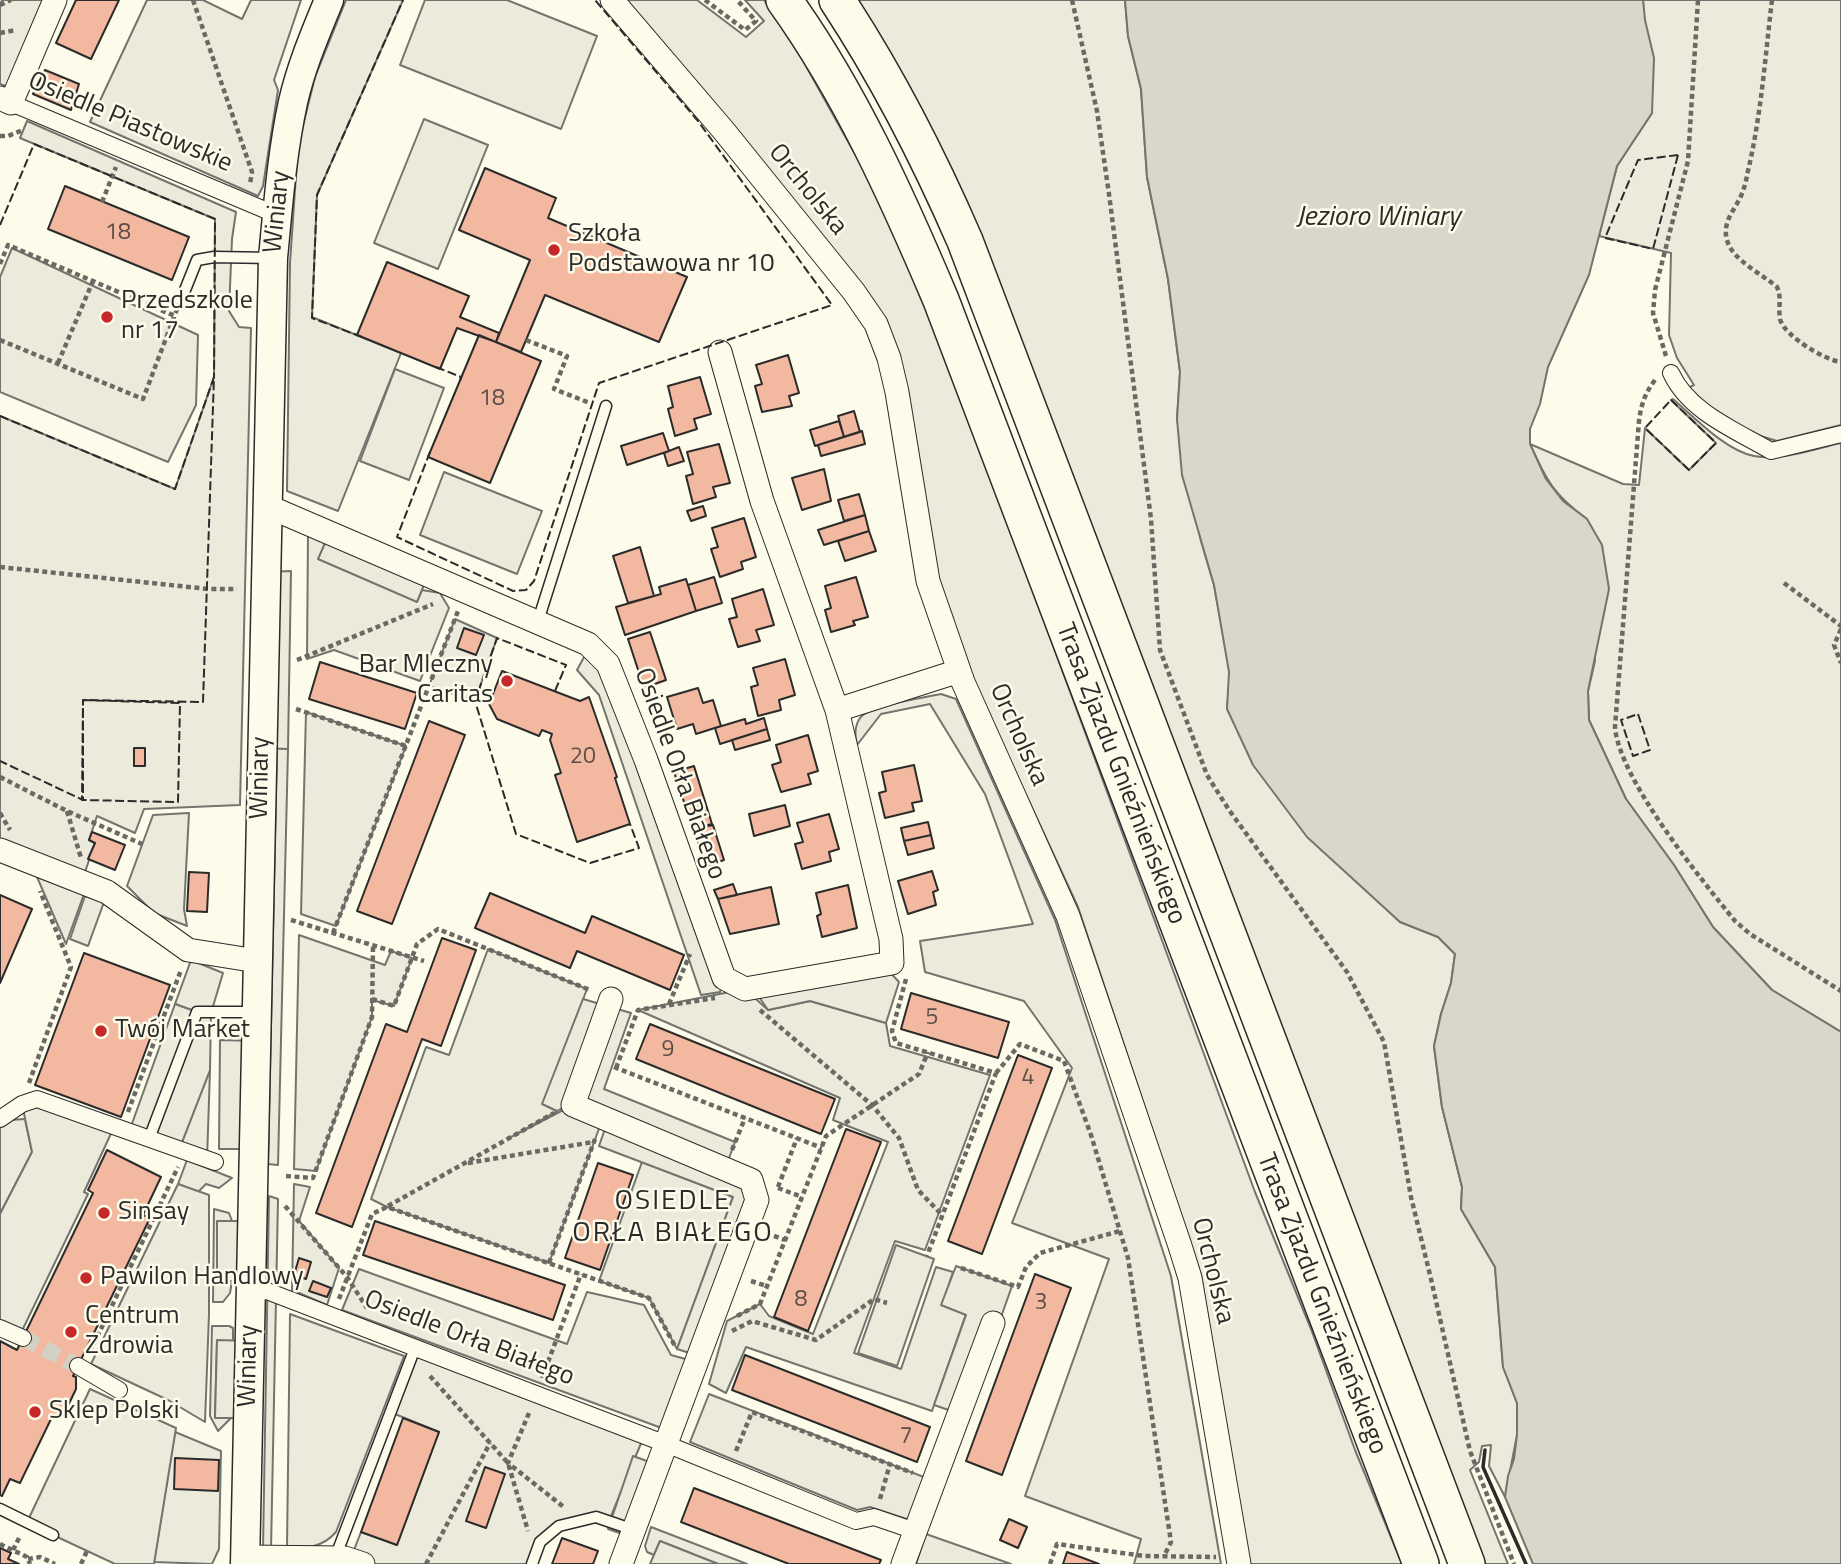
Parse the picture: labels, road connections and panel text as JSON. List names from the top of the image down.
{
  "streets": {
    "main road": ["Trasa Zjazdu Gnieźnieńskiego"],
    "street": [
      "Osiedle Piastowskie",
      "Orcholska",
      "Winiary",
      "Osiedle Orła Białego"
    ]
  },
  "crossings": [
    ["Osiedle Piastowskie", "Winiary"],
    ["Winiary", "Osiedle Orła Białego"]
  ],
  "districts": ["OSIEDLE ORŁA BIAŁEGO"],
  "water": ["Jezioro Winiary"],
  "places": [
    "Szkoła Podstawowa nr 10",
    "Przedszkole nr 17",
    "Bar Mleczny Caritas",
    "Twój Market",
    "Sinsay",
    "Pawilon Handlowy",
    "Centrum Zdrowia",
    "Sklep Polski"
  ],
  "house_numbers": [
    "18",
    "18",
    "20",
    "5",
    "9",
    "4",
    "8",
    "3",
    "7"
  ]
}
